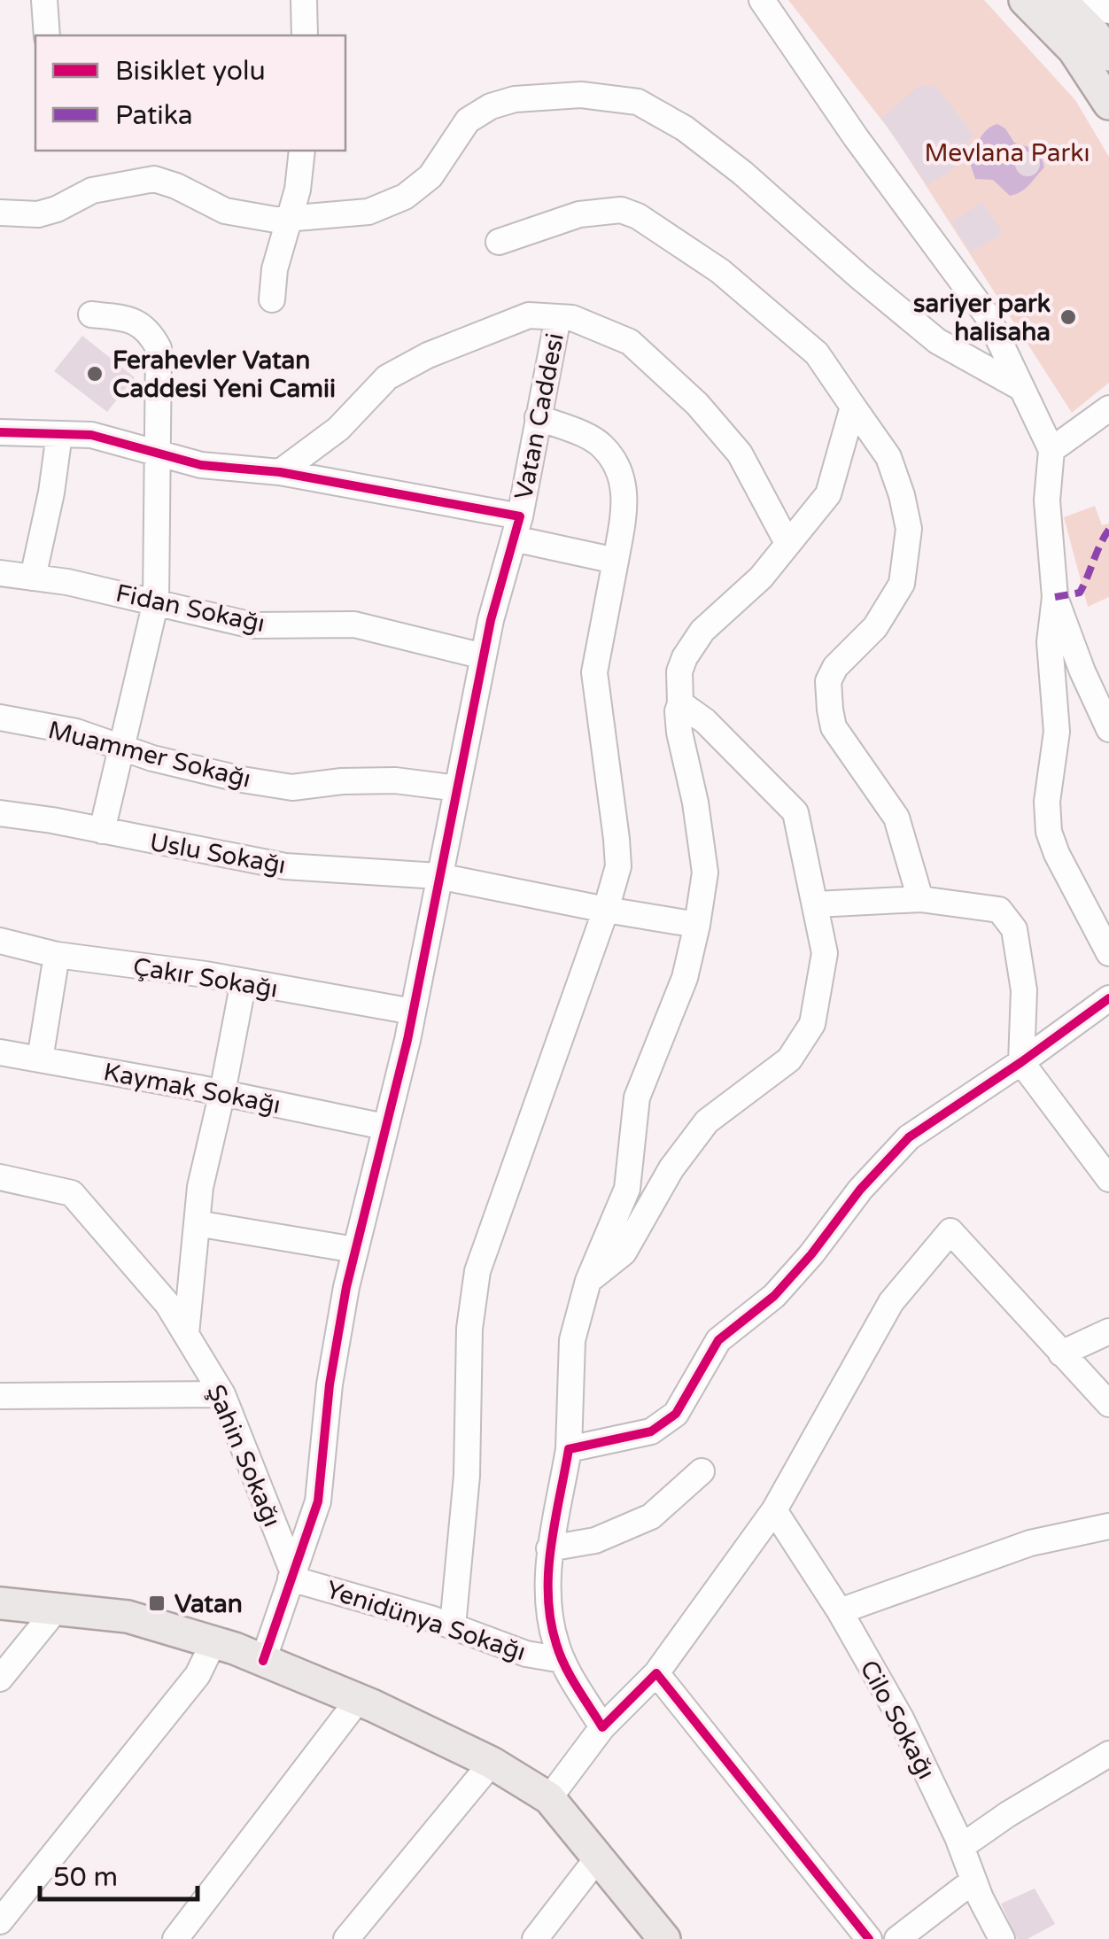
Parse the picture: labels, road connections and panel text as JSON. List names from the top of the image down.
{
  "streets": {
    "street": [
      "Vatan Caddesi",
      "Fidan Sokağı",
      "Muammer Sokağı",
      "Uslu Sokağı",
      "Çakır Sokağı",
      "Kaymak Sokağı",
      "Şahin Sokağı",
      "Yenidünya Sokağı",
      "Cilo Sokağı"
    ]
  },
  "crossings": [
    ["Vatan Caddesi", "Fidan Sokağı"],
    ["Vatan Caddesi", "Muammer Sokağı"],
    ["Vatan Caddesi", "Uslu Sokağı"],
    ["Vatan Caddesi", "Çakır Sokağı"],
    ["Vatan Caddesi", "Kaymak Sokağı"],
    ["Vatan Caddesi", "Şahin Sokağı"],
    ["Vatan Caddesi", "Yenidünya Sokağı"],
    ["Şahin Sokağı", "Yenidünya Sokağı"]
  ],
  "parks": ["Mevlana Parkı"],
  "places": {
    "other": ["sariyer park halisaha", "Ferahevler Vatan Caddesi Yeni Camii"],
    "transit": ["Vatan"]
  },
  "legend": ["Bisiklet yolu", "Patika"],
  "scale_bar": "50 m"
}
